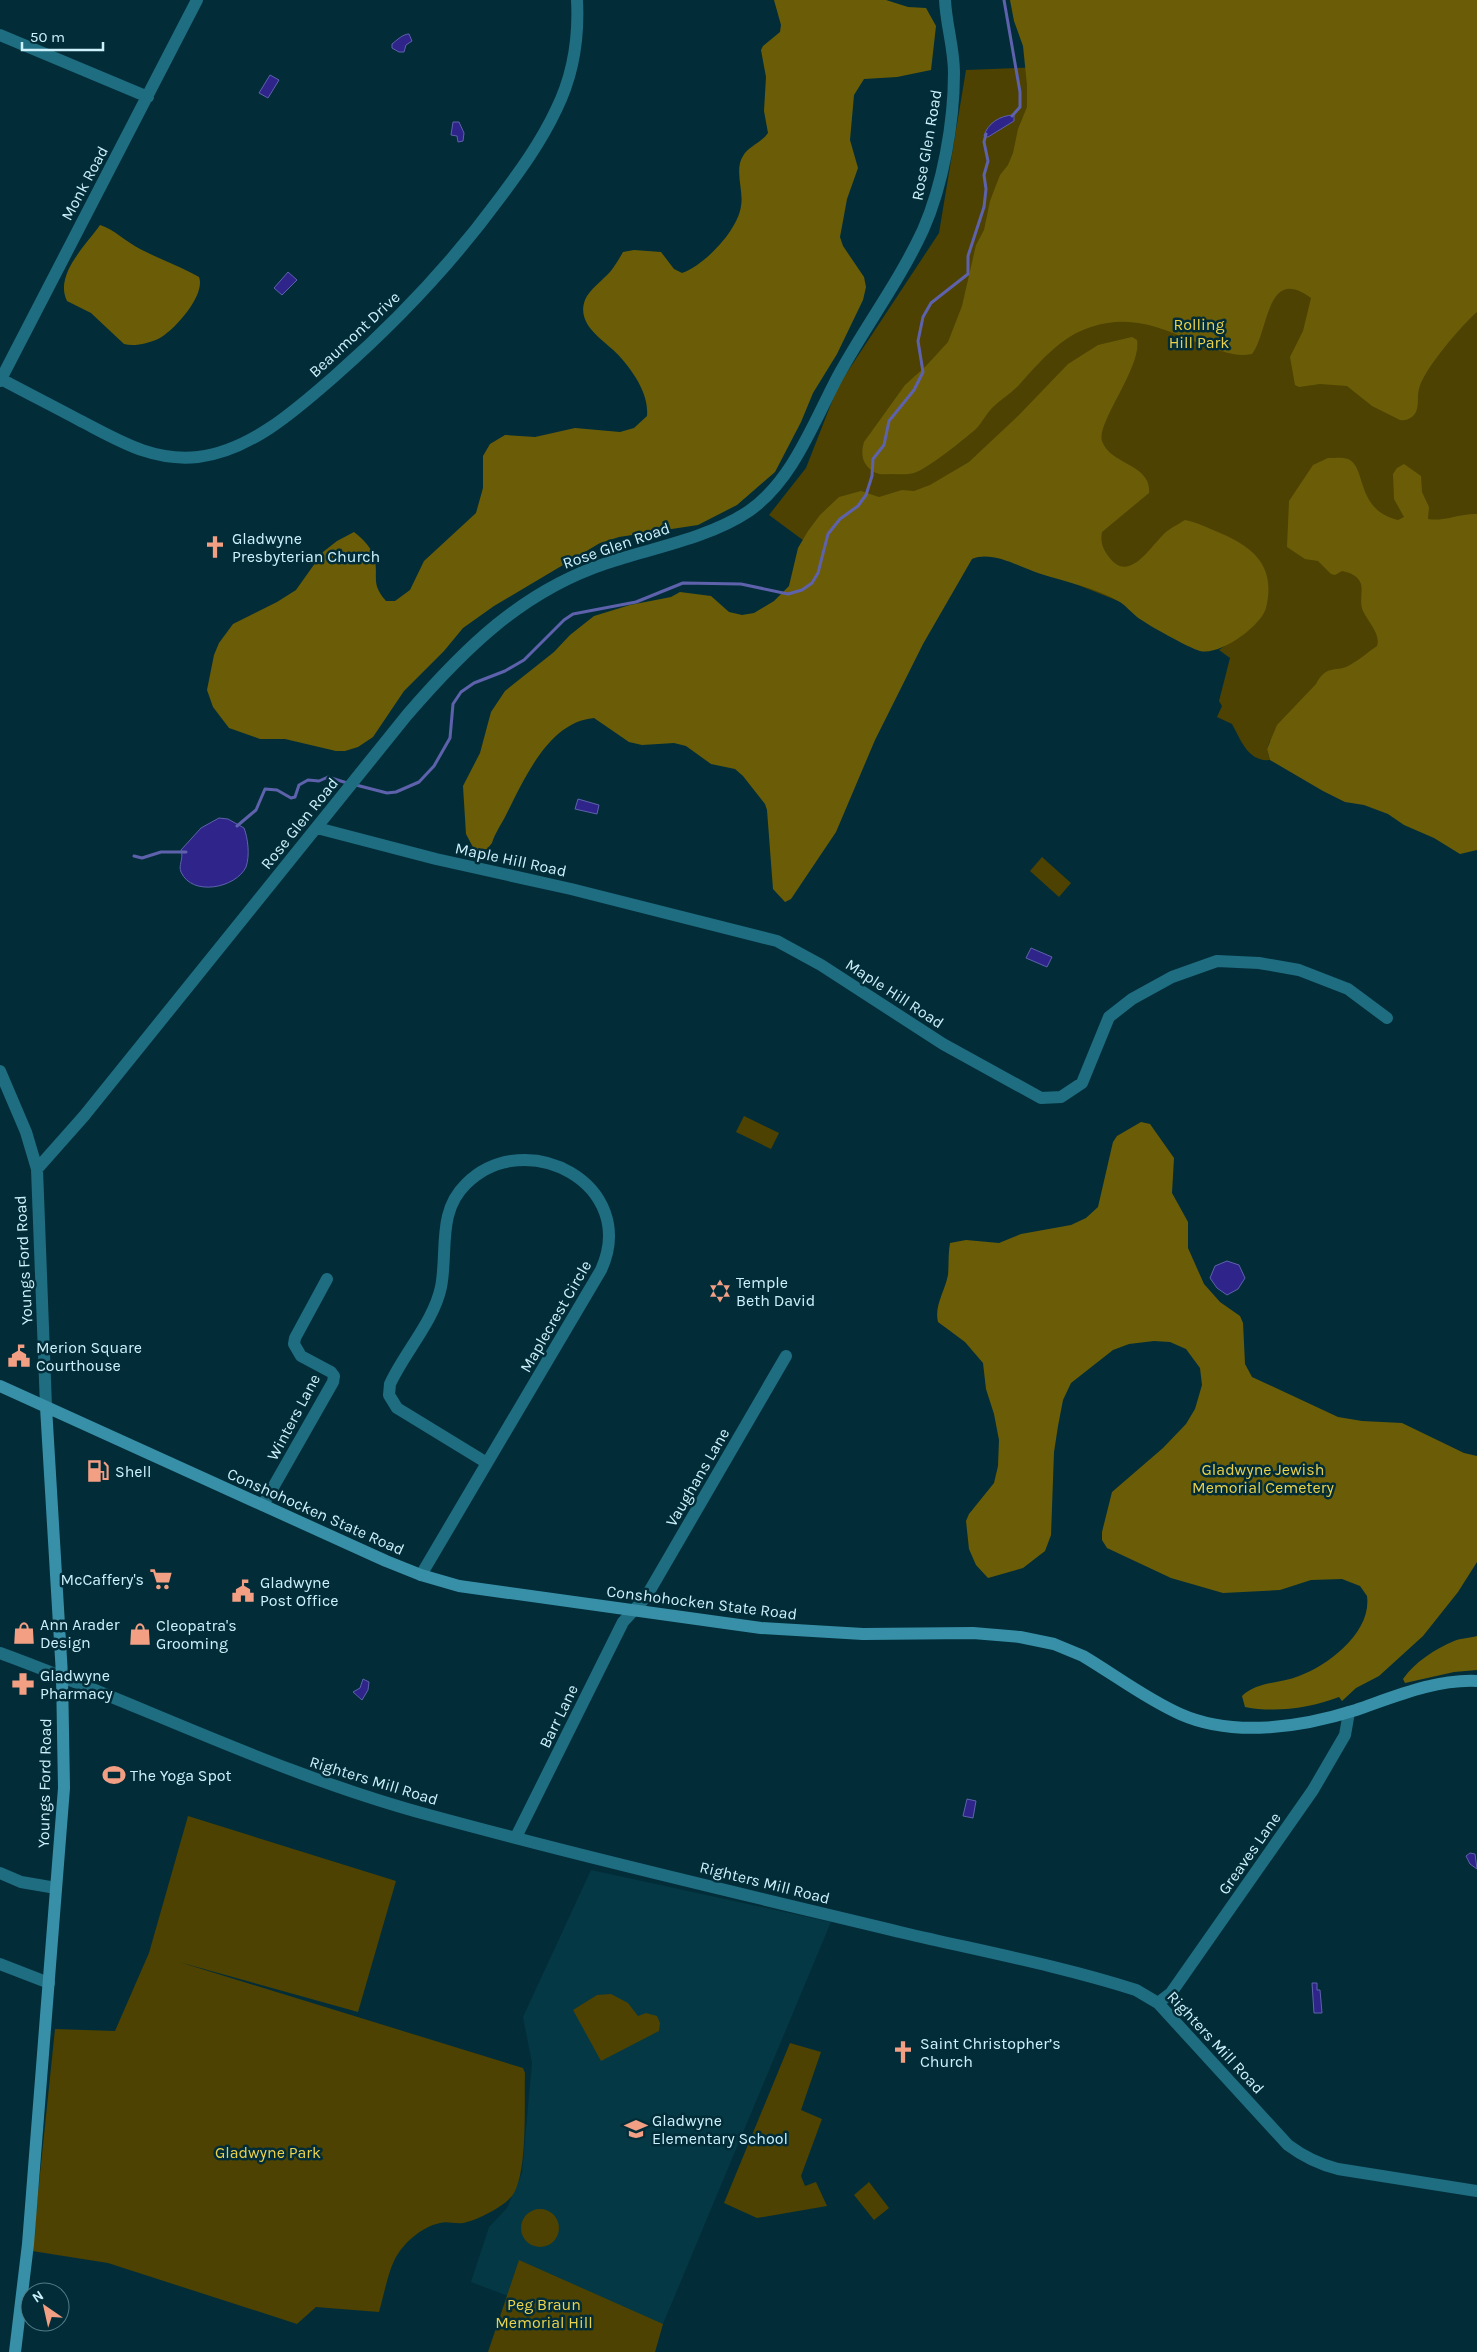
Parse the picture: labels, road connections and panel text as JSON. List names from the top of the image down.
{
  "streets": {
    "main road": ["Youngs Ford Road", "Conshohocken State Road"],
    "street": [
      "Rose Glen Road",
      "Monk Road",
      "Beaumont Drive",
      "Maple Hill Road",
      "Maplecrest Circle",
      "Winters Lane",
      "Vaughans Lane",
      "Barr Lane",
      "Righters Mill Road",
      "Greaves Lane"
    ]
  },
  "crossings": [
    ["Rose Glen Road", "Maple Hill Road"],
    ["Rose Glen Road", "Youngs Ford Road"],
    ["Monk Road", "Beaumont Drive"],
    ["Youngs Ford Road", "Conshohocken State Road"],
    ["Youngs Ford Road", "Righters Mill Road"],
    ["Maplecrest Circle", "Conshohocken State Road"],
    ["Winters Lane", "Conshohocken State Road"],
    ["Vaughans Lane", "Conshohocken State Road"],
    ["Vaughans Lane", "Barr Lane"],
    ["Conshohocken State Road", "Barr Lane"],
    ["Conshohocken State Road", "Greaves Lane"],
    ["Barr Lane", "Righters Mill Road"],
    ["Righters Mill Road", "Greaves Lane"]
  ],
  "parks": [
    "Rolling Hill Park",
    "Gladwyne Jewish Memorial Cemetery",
    "Gladwyne Park",
    "Peg Braun Memorial Hill"
  ],
  "places": {
    "church": ["Gladwyne Presbyterian Church", "Saint Christopher’s Church"],
    "synagogue": ["Temple Beth David"],
    "public building": ["Merion Square Courthouse", "Gladwyne Post Office"],
    "fuel station": ["Shell"],
    "supermarket": ["McCaffery's"],
    "shop": ["Ann Arader Design", "Cleopatra's Grooming"],
    "pharmacy": ["Gladwyne Pharmacy"],
    "sports": ["The Yoga Spot"],
    "school or university": ["Gladwyne Elementary School"]
  },
  "scale_bar": "50 m",
  "north": "top left"
}
